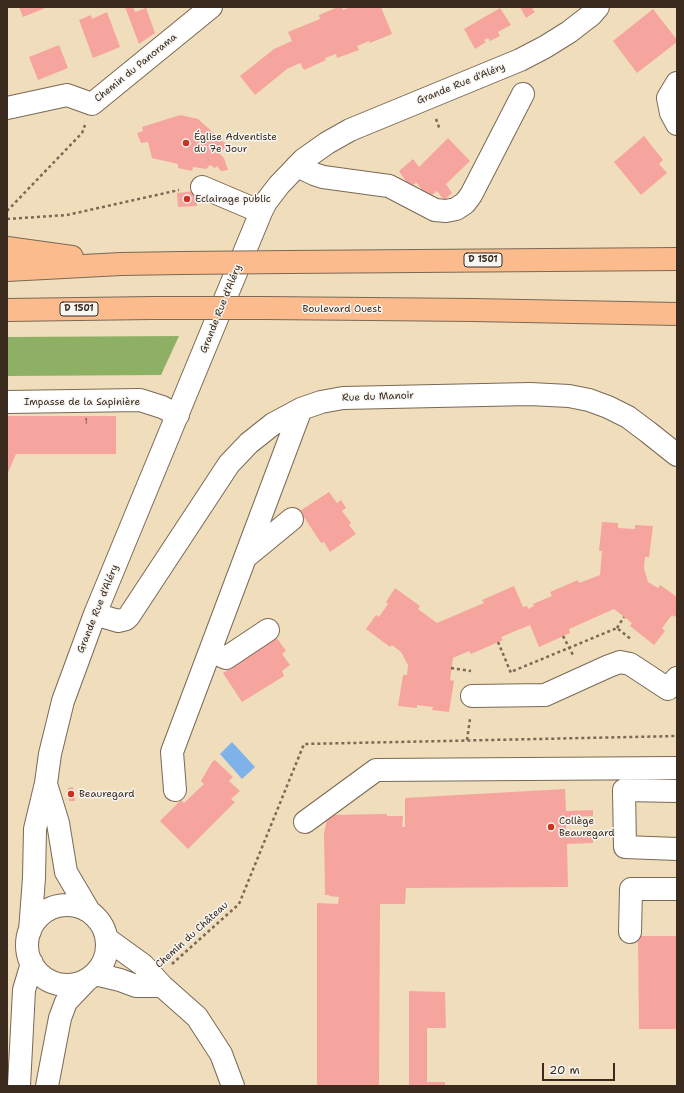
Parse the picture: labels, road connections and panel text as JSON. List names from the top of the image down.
{
  "streets": {
    "highway": ["D 1501", "Boulevard Ouest"],
    "street": [
      "Chemin du Panorama",
      "Grande Rue d'Aléry",
      "Rue du Manoir",
      "Impasse de la Sapinière"
    ],
    "path": ["Chemin du Château"]
  },
  "crossings": [
    ["Grande Rue d'Aléry", "Rue du Manoir"],
    ["Grande Rue d'Aléry", "Impasse de la Sapinière"]
  ],
  "places": [
    "Église Adventiste du 7e Jour",
    "Eclairage public",
    "Beauregard",
    "Collège Beauregard"
  ],
  "house_numbers": ["1"],
  "scale_bar": "20 m"
}
